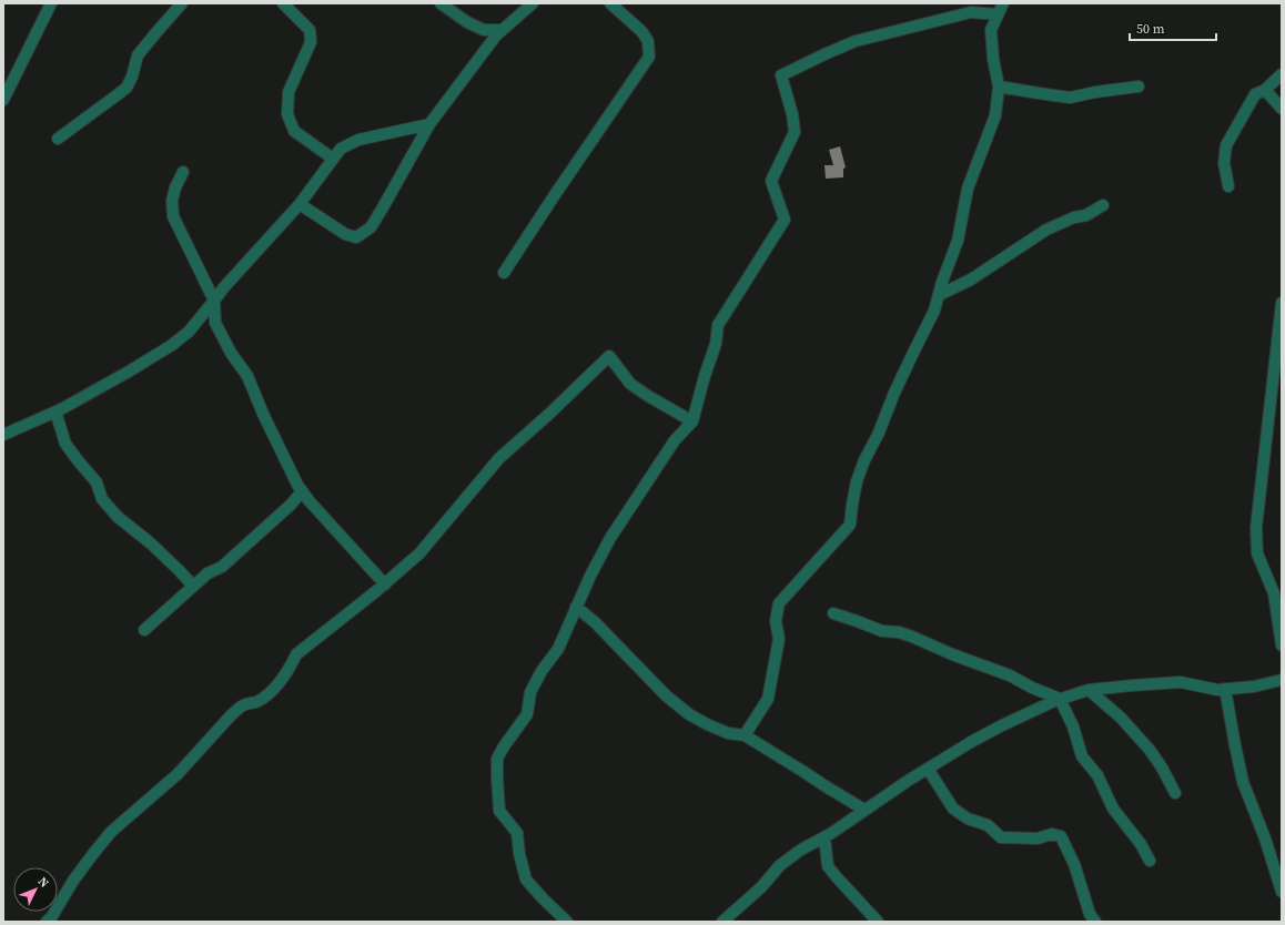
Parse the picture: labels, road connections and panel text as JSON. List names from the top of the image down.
{
  "scale_bar": "50 m",
  "north": "top right"
}
